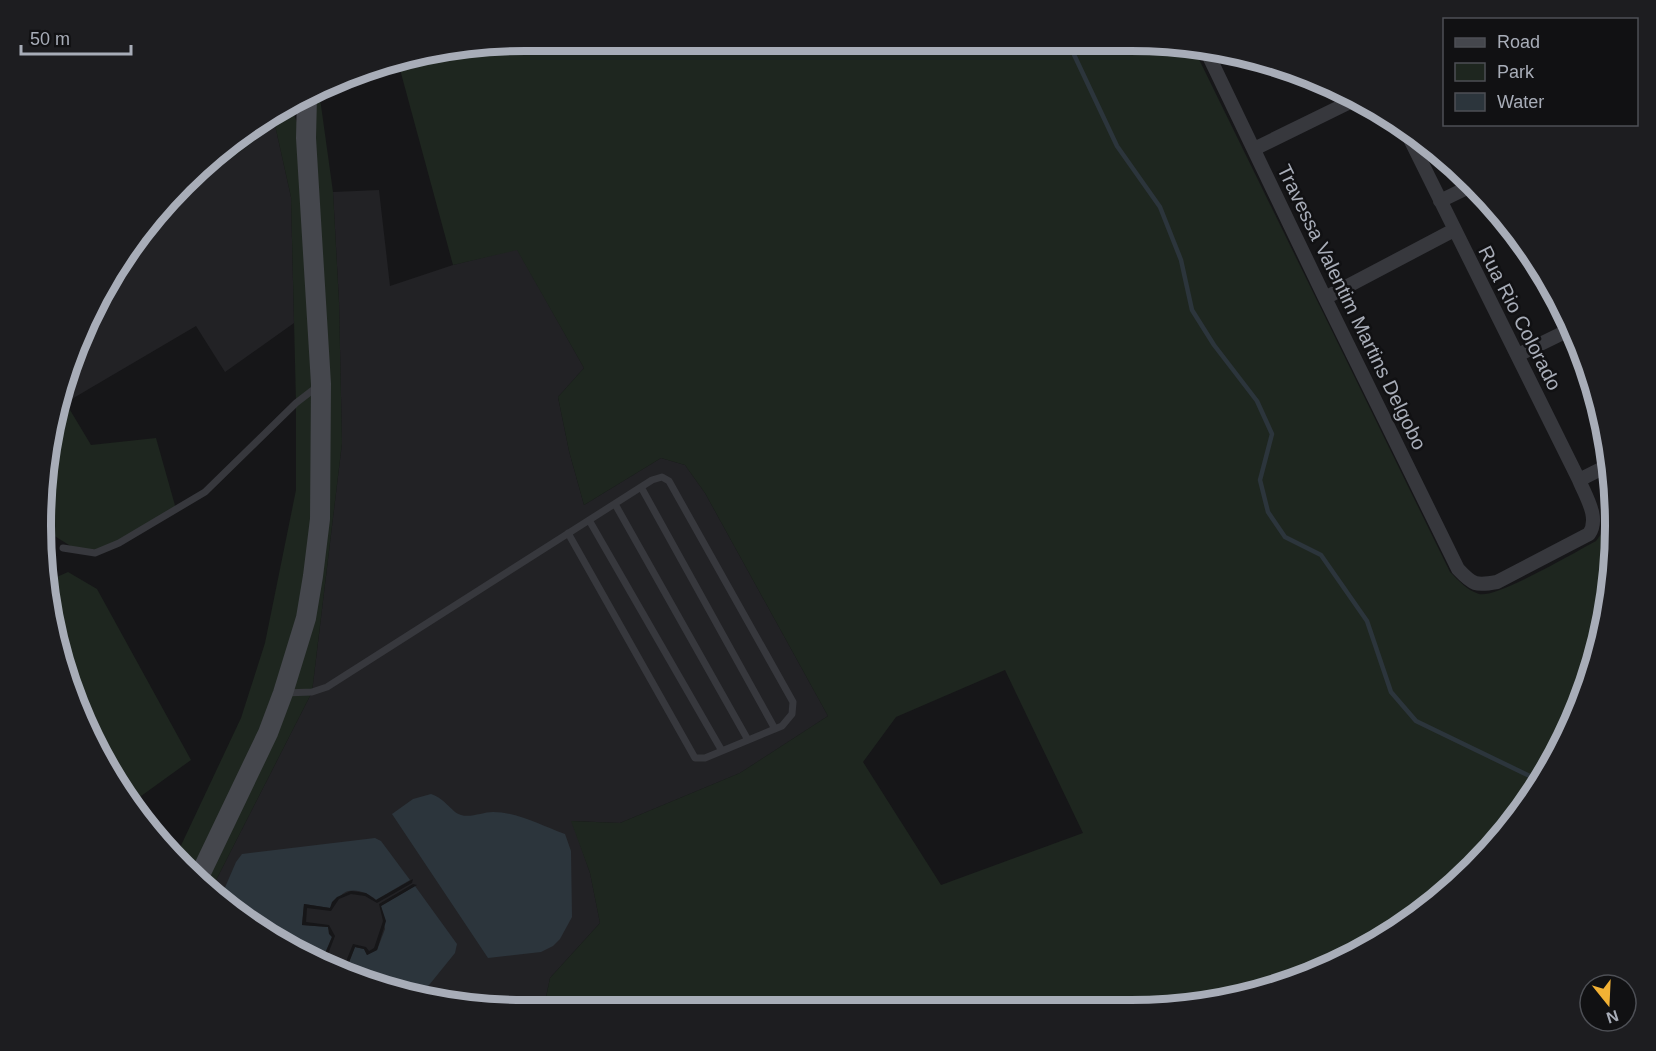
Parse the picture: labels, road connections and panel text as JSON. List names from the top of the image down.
{
  "streets": {
    "street": ["Travessa Valentim Martins Delgobo", "Rua Rio Colorado"]
  },
  "crossings": [
    ["Travessa Valentim Martins Delgobo", "Rua Rio Colorado"]
  ],
  "legend": ["Road", "Park", "Water"],
  "scale_bar": "50 m",
  "north": "bottom"
}
